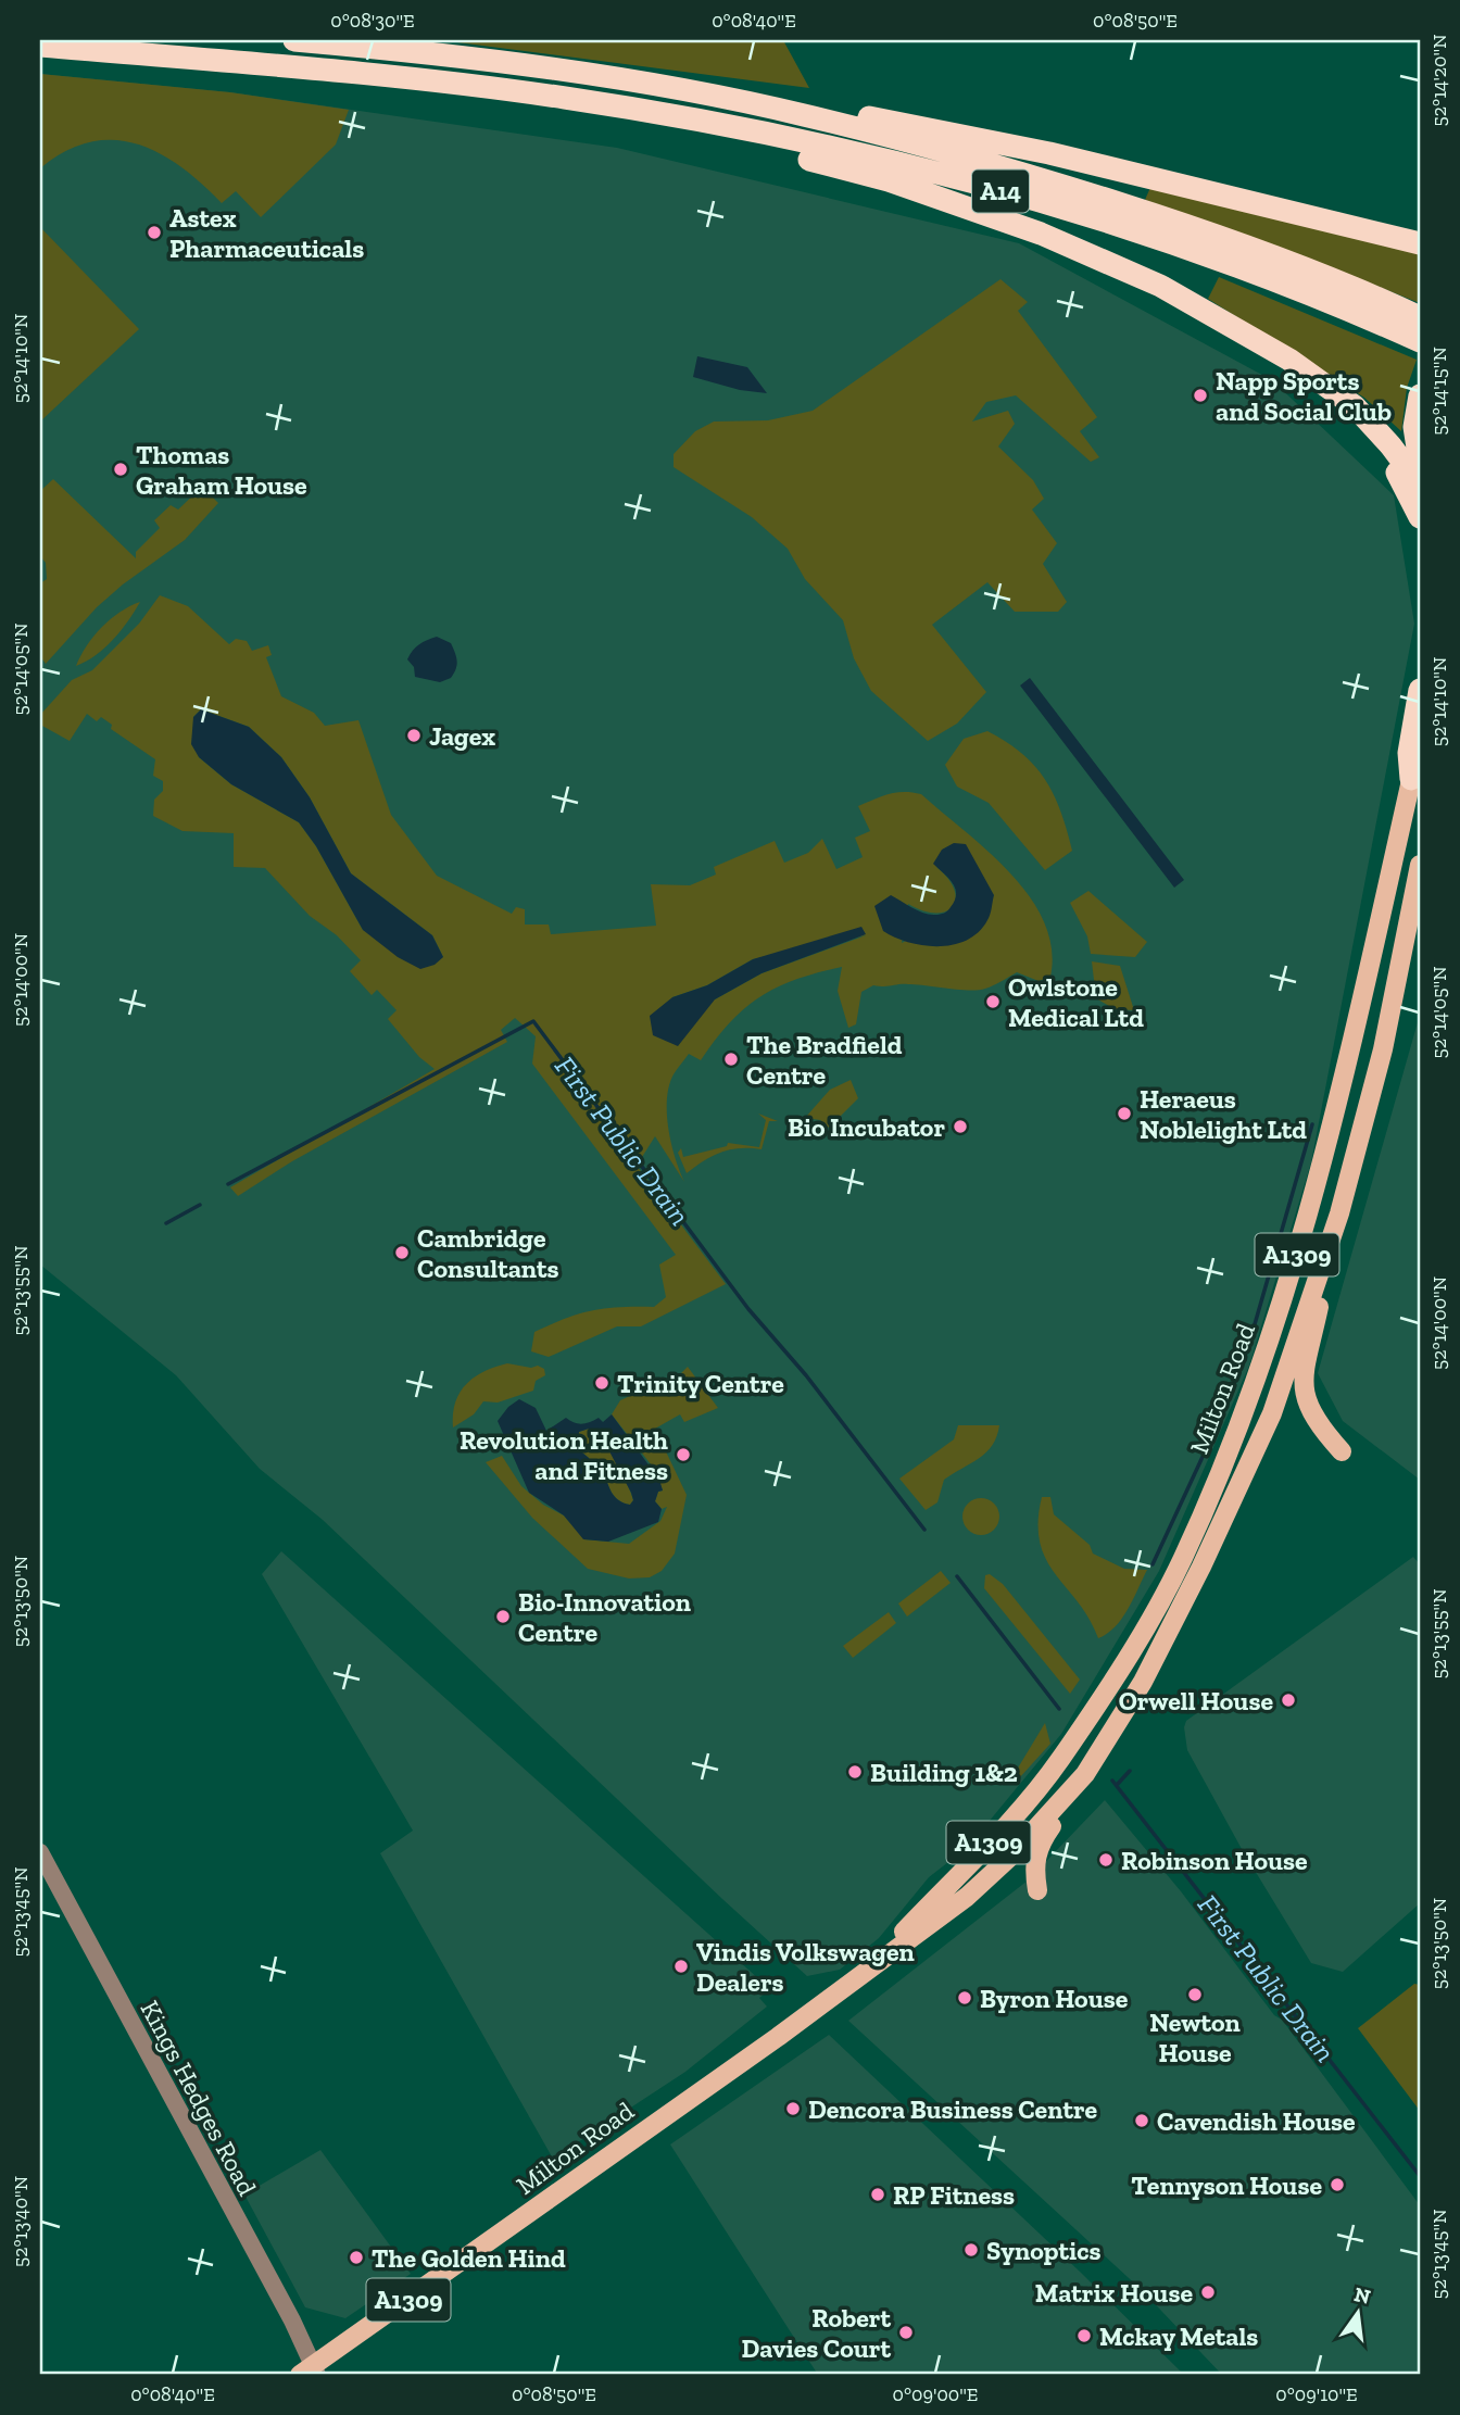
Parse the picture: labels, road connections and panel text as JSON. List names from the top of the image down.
{
  "streets": {
    "highway": ["A14"],
    "main road": ["A1309", "Milton Road"],
    "street": ["Kings Hedges Road"]
  },
  "crossings": [
    ["A1309", "Milton Road"],
    ["Milton Road", "Kings Hedges Road"]
  ],
  "water": ["First Public Drain"],
  "places": [
    "Astex Pharmaceuticals",
    "Napp Sports and Social Club",
    "Thomas Graham House",
    "Jagex",
    "Owlstone Medical Ltd",
    "The Bradfield Centre",
    "Heraeus Noblelight Ltd",
    "Bio Incubator",
    "Cambridge Consultants",
    "Trinity Centre",
    "Revolution Health and Fitness",
    "Bio-Innovation Centre",
    "Orwell House",
    "Building 1&2",
    "Robinson House",
    "Vindis Volkswagen Dealers",
    "Newton House",
    "Byron House",
    "Dencora Business Centre",
    "Cavendish House",
    "Tennyson House",
    "RP Fitness",
    "Synoptics",
    "The Golden Hind",
    "Matrix House",
    "Robert Davies Court",
    "Mckay Metals"
  ],
  "north": "top",
  "coordinates": [
    "0°08'30\"E",
    "0°08'40\"E",
    "0°08'50\"E",
    "52°14'20\"N",
    "52°14'10\"N",
    "52°14'15\"N",
    "52°14'05\"N",
    "52°14'00\"N",
    "52°13'55\"N",
    "52°13'50\"N",
    "52°13'45\"N",
    "52°13'40\"N",
    "0°09'00\"E",
    "0°09'10\"E"
  ]
}
